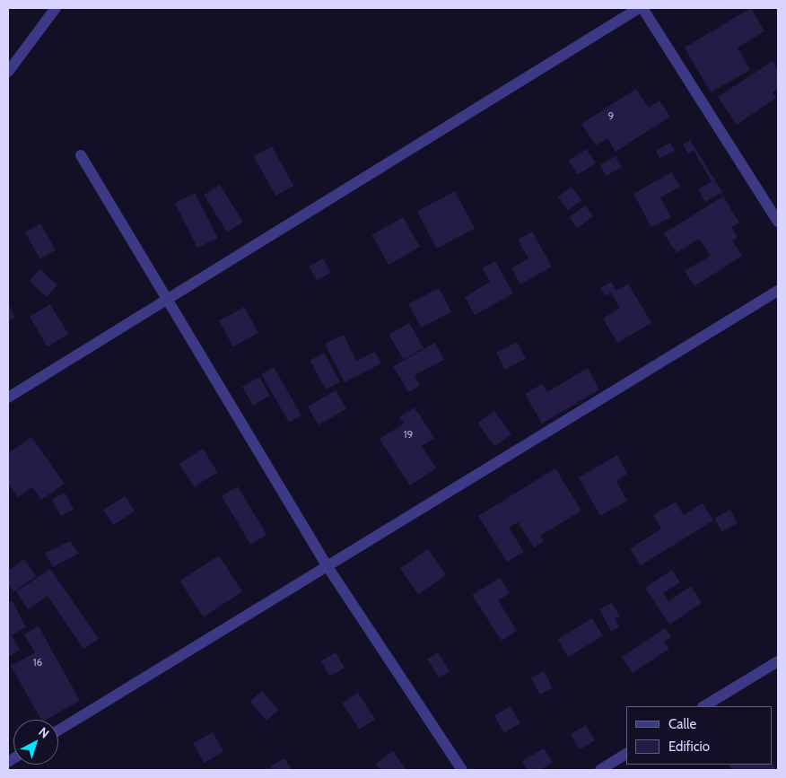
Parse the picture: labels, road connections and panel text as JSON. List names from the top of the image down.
{
  "house_numbers": ["9", "19", "16"],
  "legend": ["Calle", "Edificio"],
  "north": "top right"
}
